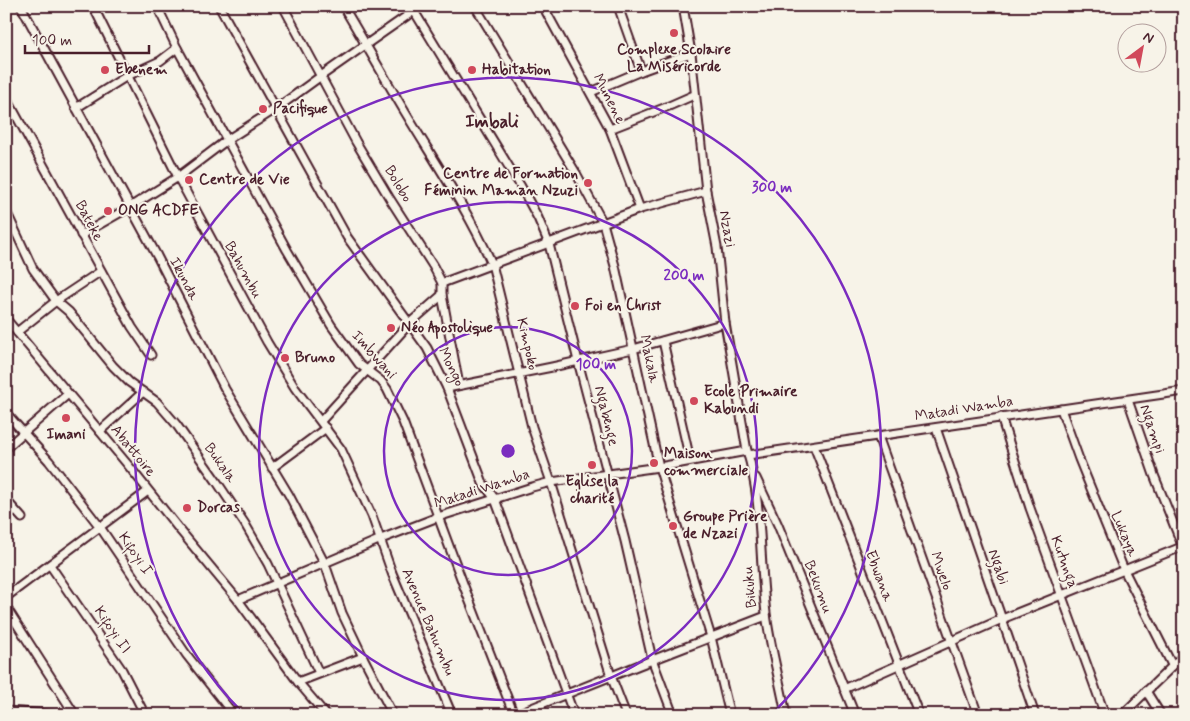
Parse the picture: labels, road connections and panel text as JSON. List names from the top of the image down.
{
  "streets": {
    "street": [
      "Munene",
      "Bolobo",
      "Bateke",
      "Nzazi",
      "Bahumbu",
      "Ikunda",
      "Kimpoko",
      "Imbwani",
      "Makala",
      "Mongo",
      "Matadi Wamba",
      "Ngabenge",
      "Ngampi",
      "Abattoire",
      "Bukala",
      "Lukaya",
      "Kifoyi I",
      "Kutunga",
      "Ngabi",
      "Mwelo",
      "Ebwana",
      "Bikuku",
      "Bekumu",
      "Avenue Bahumbu",
      "Kifoyi II"
    ]
  },
  "crossings": [
    ["Nzazi", "Matadi Wamba"],
    ["Nzazi", "Bikuku"],
    ["Bahumbu", "Matadi Wamba"],
    ["Bahumbu", "Avenue Bahumbu"],
    ["Ikunda", "Matadi Wamba"],
    ["Kimpoko", "Matadi Wamba"],
    ["Imbwani", "Matadi Wamba"],
    ["Makala", "Matadi Wamba"],
    ["Mongo", "Matadi Wamba"],
    ["Matadi Wamba", "Ngabenge"],
    ["Matadi Wamba", "Ngampi"],
    ["Matadi Wamba", "Abattoire"],
    ["Matadi Wamba", "Bukala"],
    ["Matadi Wamba", "Lukaya"],
    ["Matadi Wamba", "Kutunga"],
    ["Matadi Wamba", "Ngabi"],
    ["Matadi Wamba", "Mwelo"],
    ["Matadi Wamba", "Ebwana"],
    ["Matadi Wamba", "Bikuku"],
    ["Matadi Wamba", "Avenue Bahumbu"],
    ["Bikuku", "Bekumu"]
  ],
  "districts": ["Imbali"],
  "places": [
    "Complexe Scolaire La Miséricorde",
    "Ebenem",
    "Habitation",
    "Pacifique",
    "Centre de Vie",
    "Centre de Formation Féminin Maman Nzuzi",
    "ONG ACDFE",
    "Foi en Christ",
    "Néo Apostolique",
    "Bruno",
    "Ecole Primaire Kabundi",
    "Imani",
    "Maison commerciale",
    "Eglise la charité",
    "Dorcas",
    "Groupe Prière de Nzazi"
  ],
  "scale_bar": "100 m",
  "north": "top right",
  "rings": ["300 m", "200 m", "100 m"]
}
